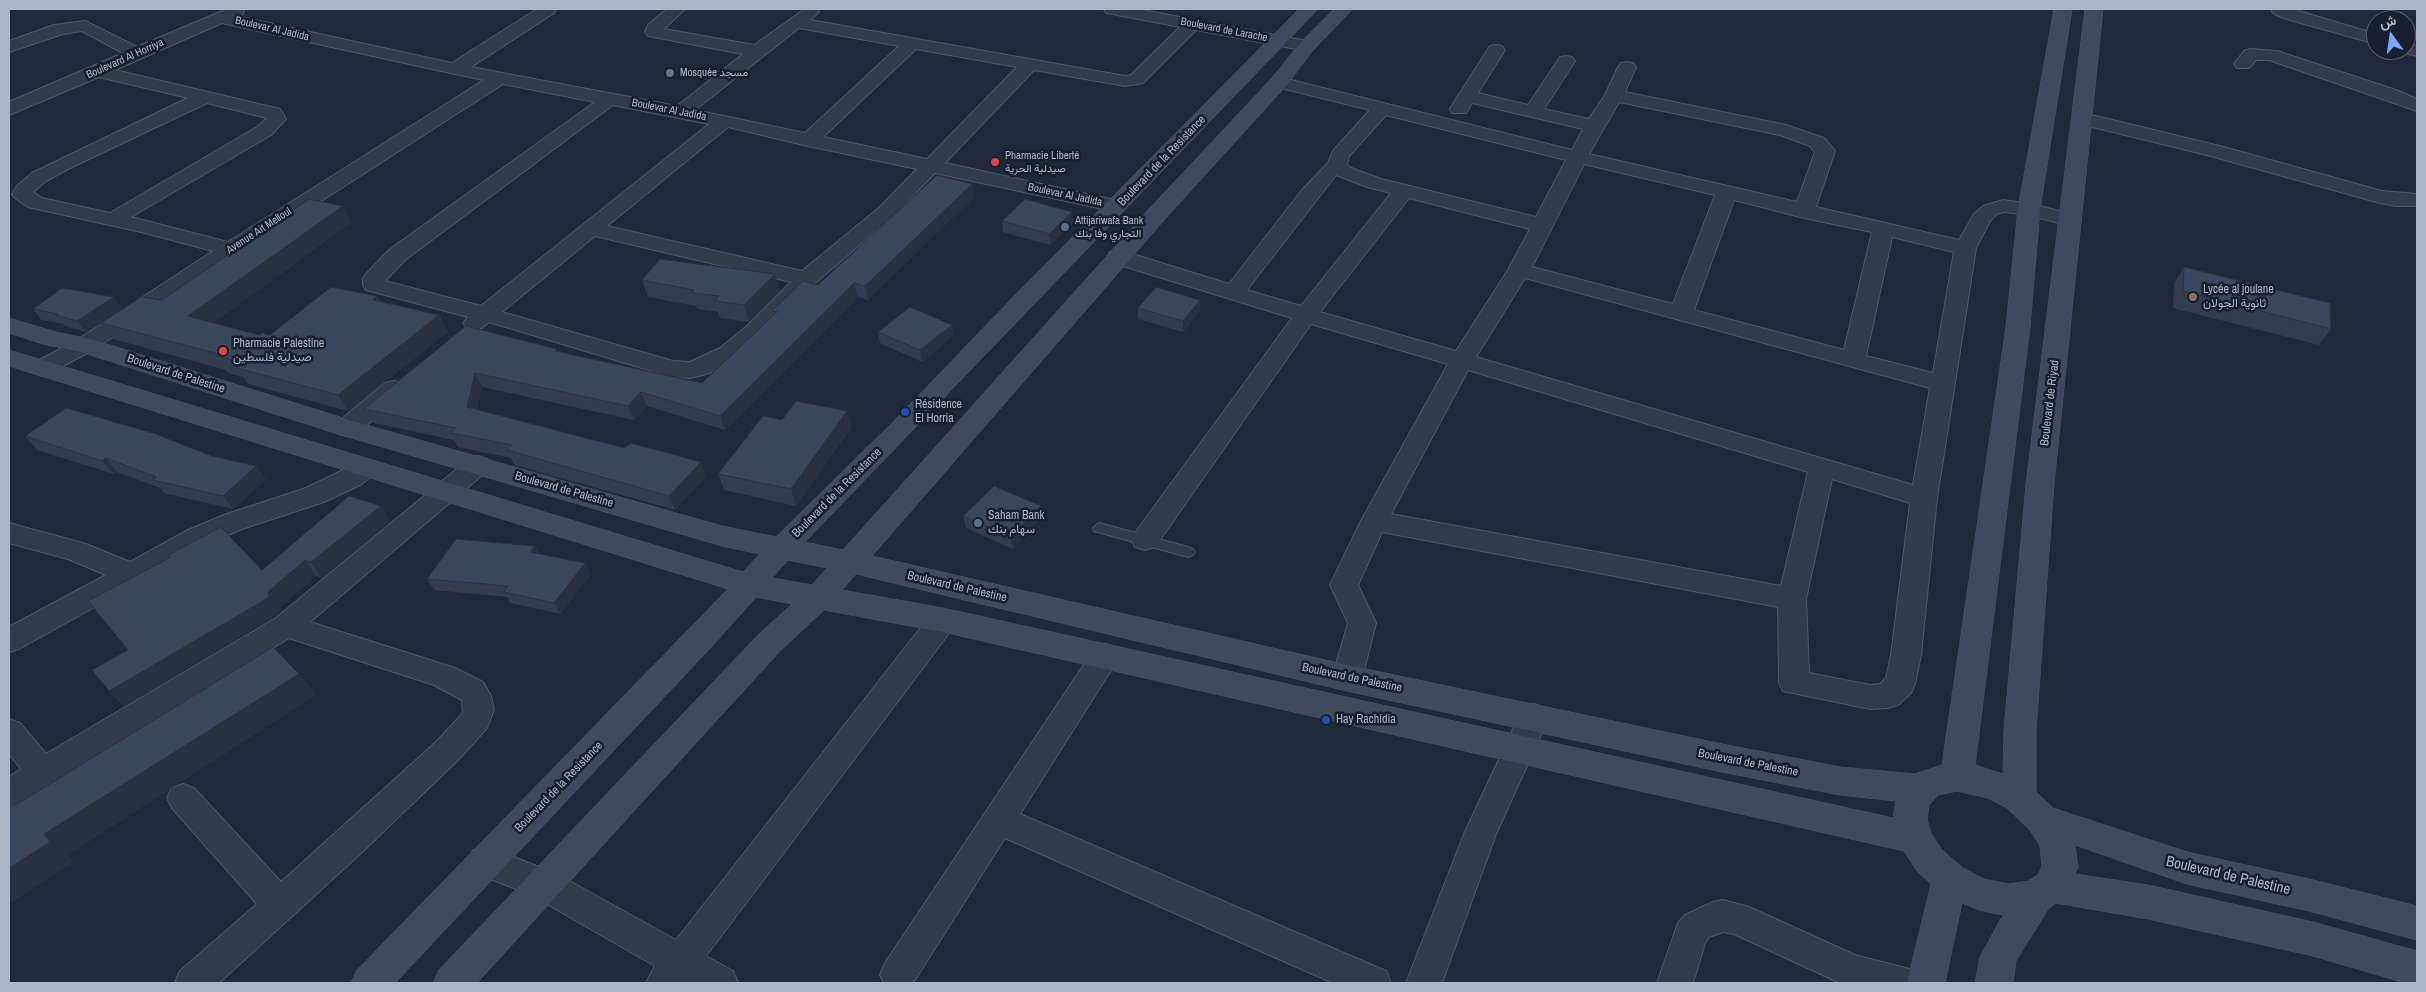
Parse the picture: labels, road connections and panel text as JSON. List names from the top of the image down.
{
  "streets": {
    "main road": ["Boulevard de la Resistance", "Boulevard de Palestine", "Boulevard de Riyad"],
    "street": [
      "Boulevar Al Jadida",
      "Boulevard de Larache",
      "Boulevard Al Horriya",
      "Avenue Ait Melloul"
    ]
  },
  "crossings": [
    ["Boulevar Al Jadida", "Boulevard Al Horriya"],
    ["Boulevar Al Jadida", "Boulevard de la Resistance"],
    ["Boulevar Al Jadida", "Avenue Ait Melloul"],
    ["Boulevard de Larache", "Boulevard de la Resistance"],
    ["Boulevard de la Resistance", "Boulevard de Palestine"],
    ["Avenue Ait Melloul", "Boulevard de Palestine"],
    ["Boulevard de Palestine", "Boulevard de Riyad"]
  ],
  "places": [
    "Mosquée مسجد",
    "Pharmacie Liberté صيدلية الحرية",
    "Attijariwafa Bank التجاري وفا بنك",
    "Lycée al joulane ثانوية الجولان",
    "Pharmacie Palestine صيدلية فلسطين",
    "Résidence El Horria",
    "Saham Bank سهام بنك",
    "Hay Rachidia"
  ],
  "north": "top"
}
